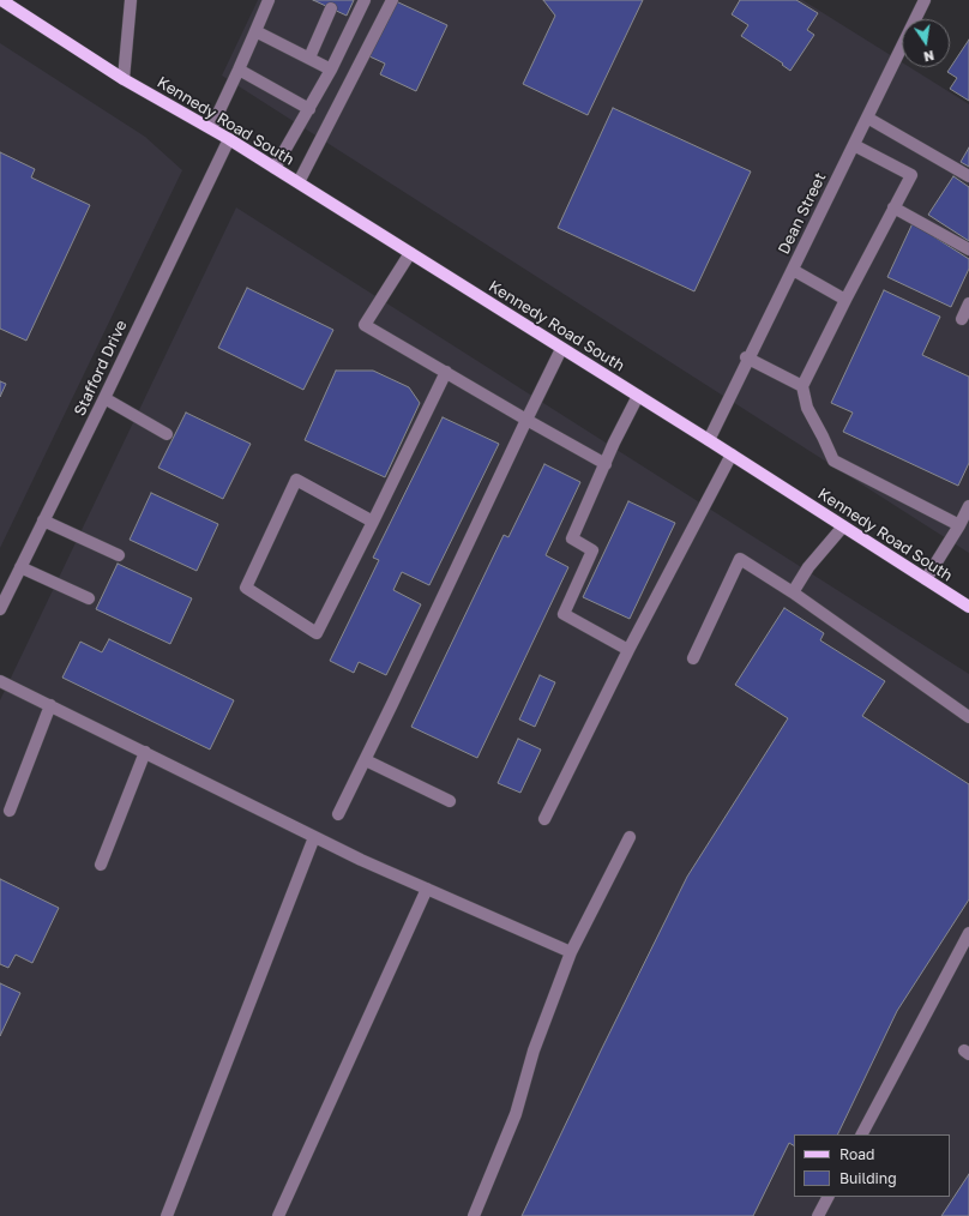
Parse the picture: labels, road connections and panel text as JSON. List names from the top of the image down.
{
  "streets": {
    "main road": ["Kennedy Road South"],
    "street": ["Dean Street", "Stafford Drive"]
  },
  "crossings": [
    ["Kennedy Road South", "Dean Street"],
    ["Kennedy Road South", "Stafford Drive"]
  ],
  "legend": ["Road", "Building"],
  "north": "bottom"
}
